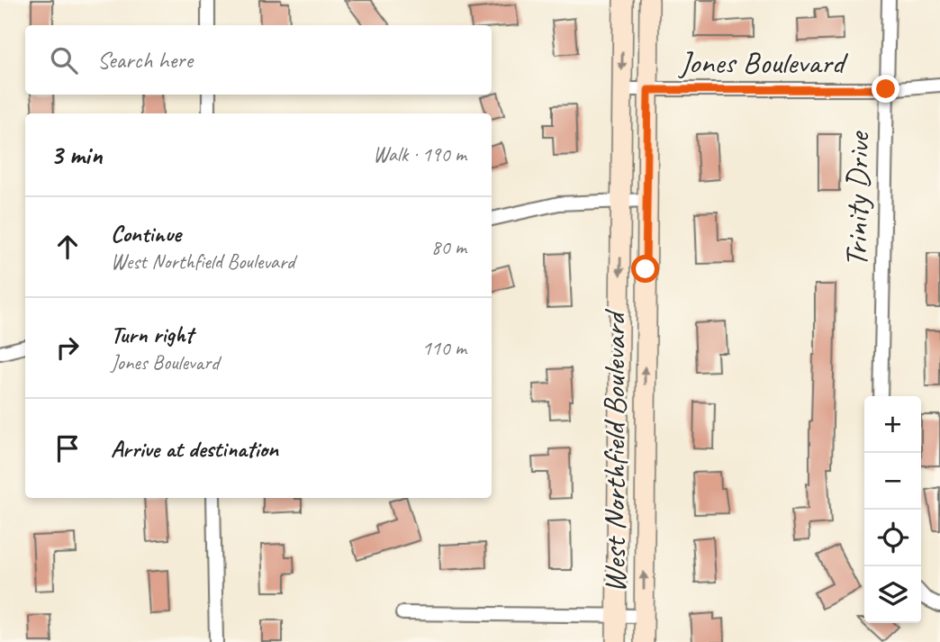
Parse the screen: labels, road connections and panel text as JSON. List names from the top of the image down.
{
  "streets": {
    "main road": ["West Northfield Boulevard"],
    "street": ["Jones Boulevard", "Trinity Drive"]
  },
  "crossings": [
    ["Jones Boulevard", "Trinity Drive"],
    ["Jones Boulevard", "West Northfield Boulevard"]
  ],
  "page": {
    "search": "Search here",
    "heading": ["3 min", "Walk · 190 m"],
    "list": [
      ["Continue", "West Northfield Boulevard", "80 m"],
      ["Turn right", "Jones Boulevard", "110 m"],
      "Arrive at destination"
    ],
    "map_buttons": ["+", "−"]
  }
}
